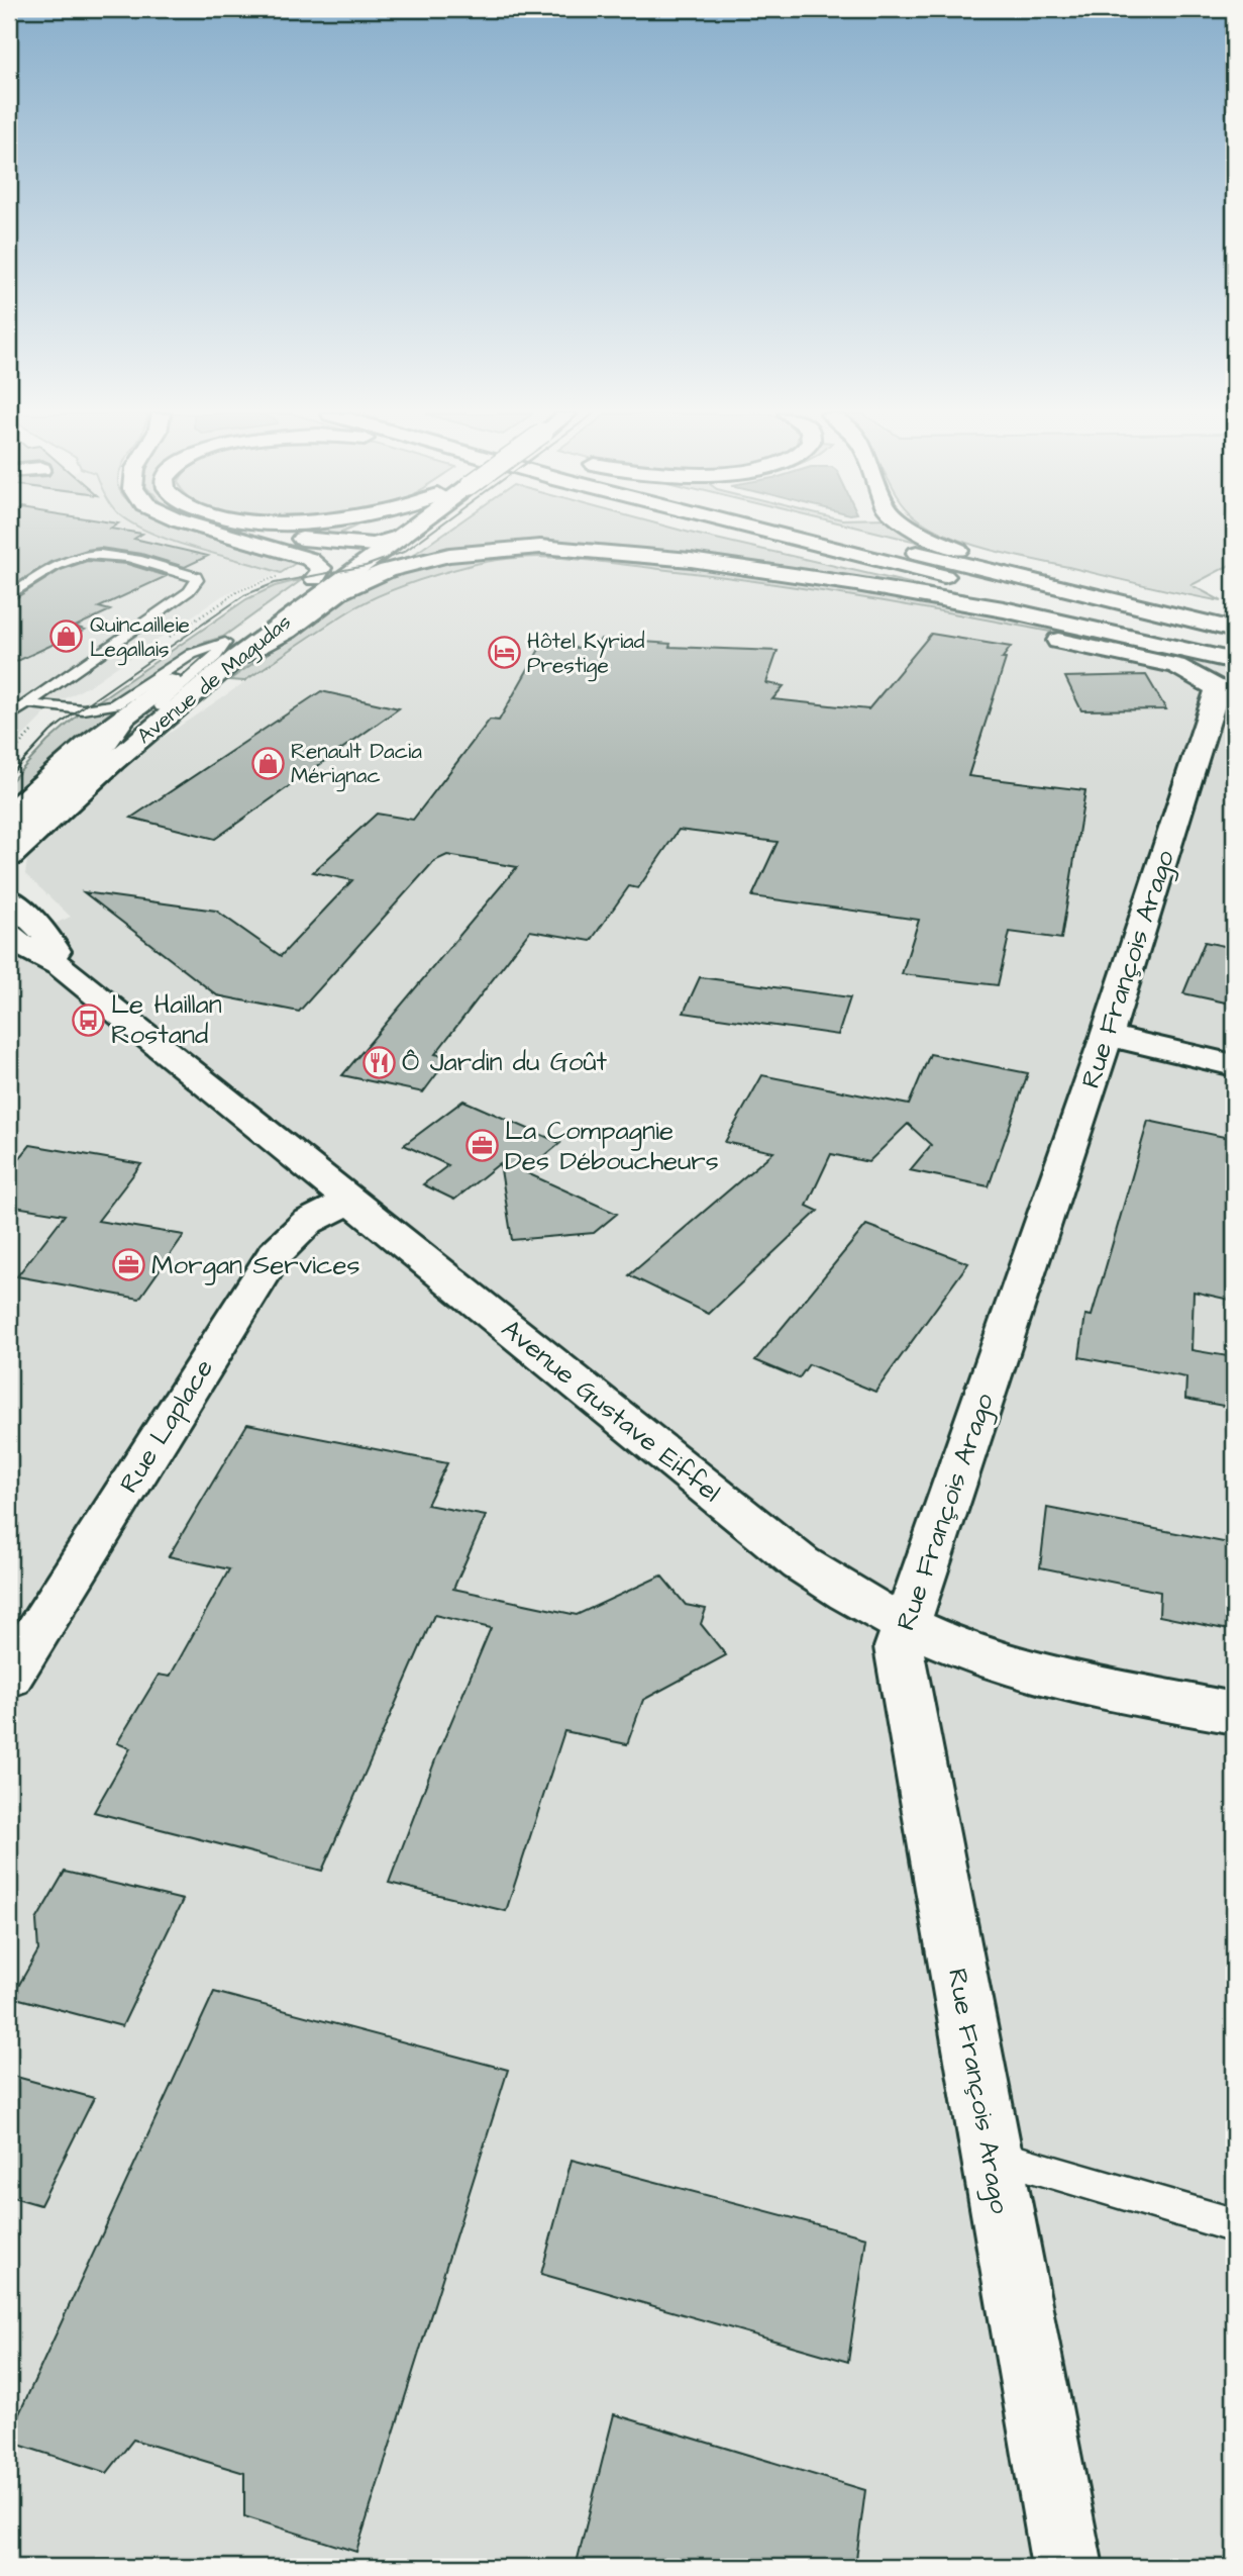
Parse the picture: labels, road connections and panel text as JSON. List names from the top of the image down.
{
  "streets": {
    "main road": [
      "Avenue de Magudas",
      "Rue François Arago",
      "Avenue Gustave Eiffel",
      "Rue Laplace"
    ]
  },
  "crossings": [
    ["Rue François Arago", "Avenue Gustave Eiffel"],
    ["Avenue Gustave Eiffel", "Rue Laplace"]
  ],
  "places": {
    "shop": ["Quincailleie Legallais", "Renault Dacia Mérignac"],
    "hotel": ["Hôtel Kyriad Prestige"],
    "bus stop": ["Le Haillan Rostand"],
    "restaurant": ["Ô Jardin du Goût"],
    "office": ["La Compagnie Des Déboucheurs", "Morgan Services"]
  }
}
